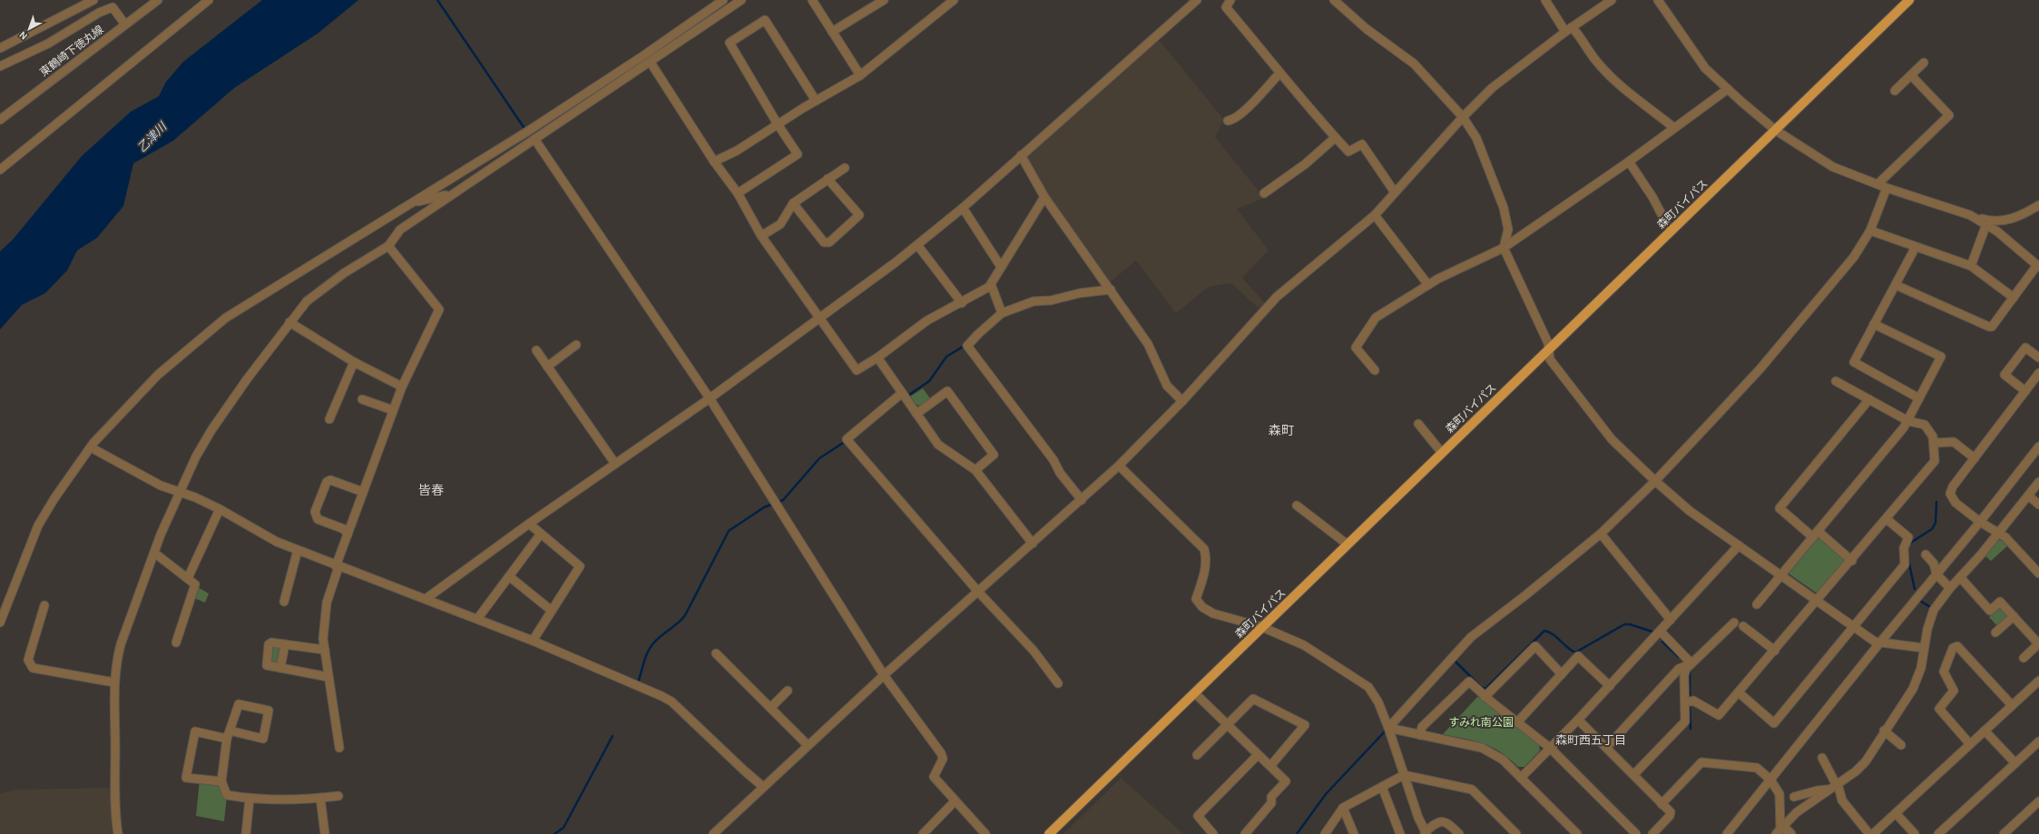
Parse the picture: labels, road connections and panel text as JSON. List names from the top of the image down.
{
  "streets": {
    "main road": ["森町バイパス"],
    "street": ["東鶴崎下徳丸線"]
  },
  "districts": ["森町", "皆春", "森町西五丁目"],
  "water": ["乙津川"],
  "parks": ["すみれ南公園"],
  "north": "bottom left"
}
